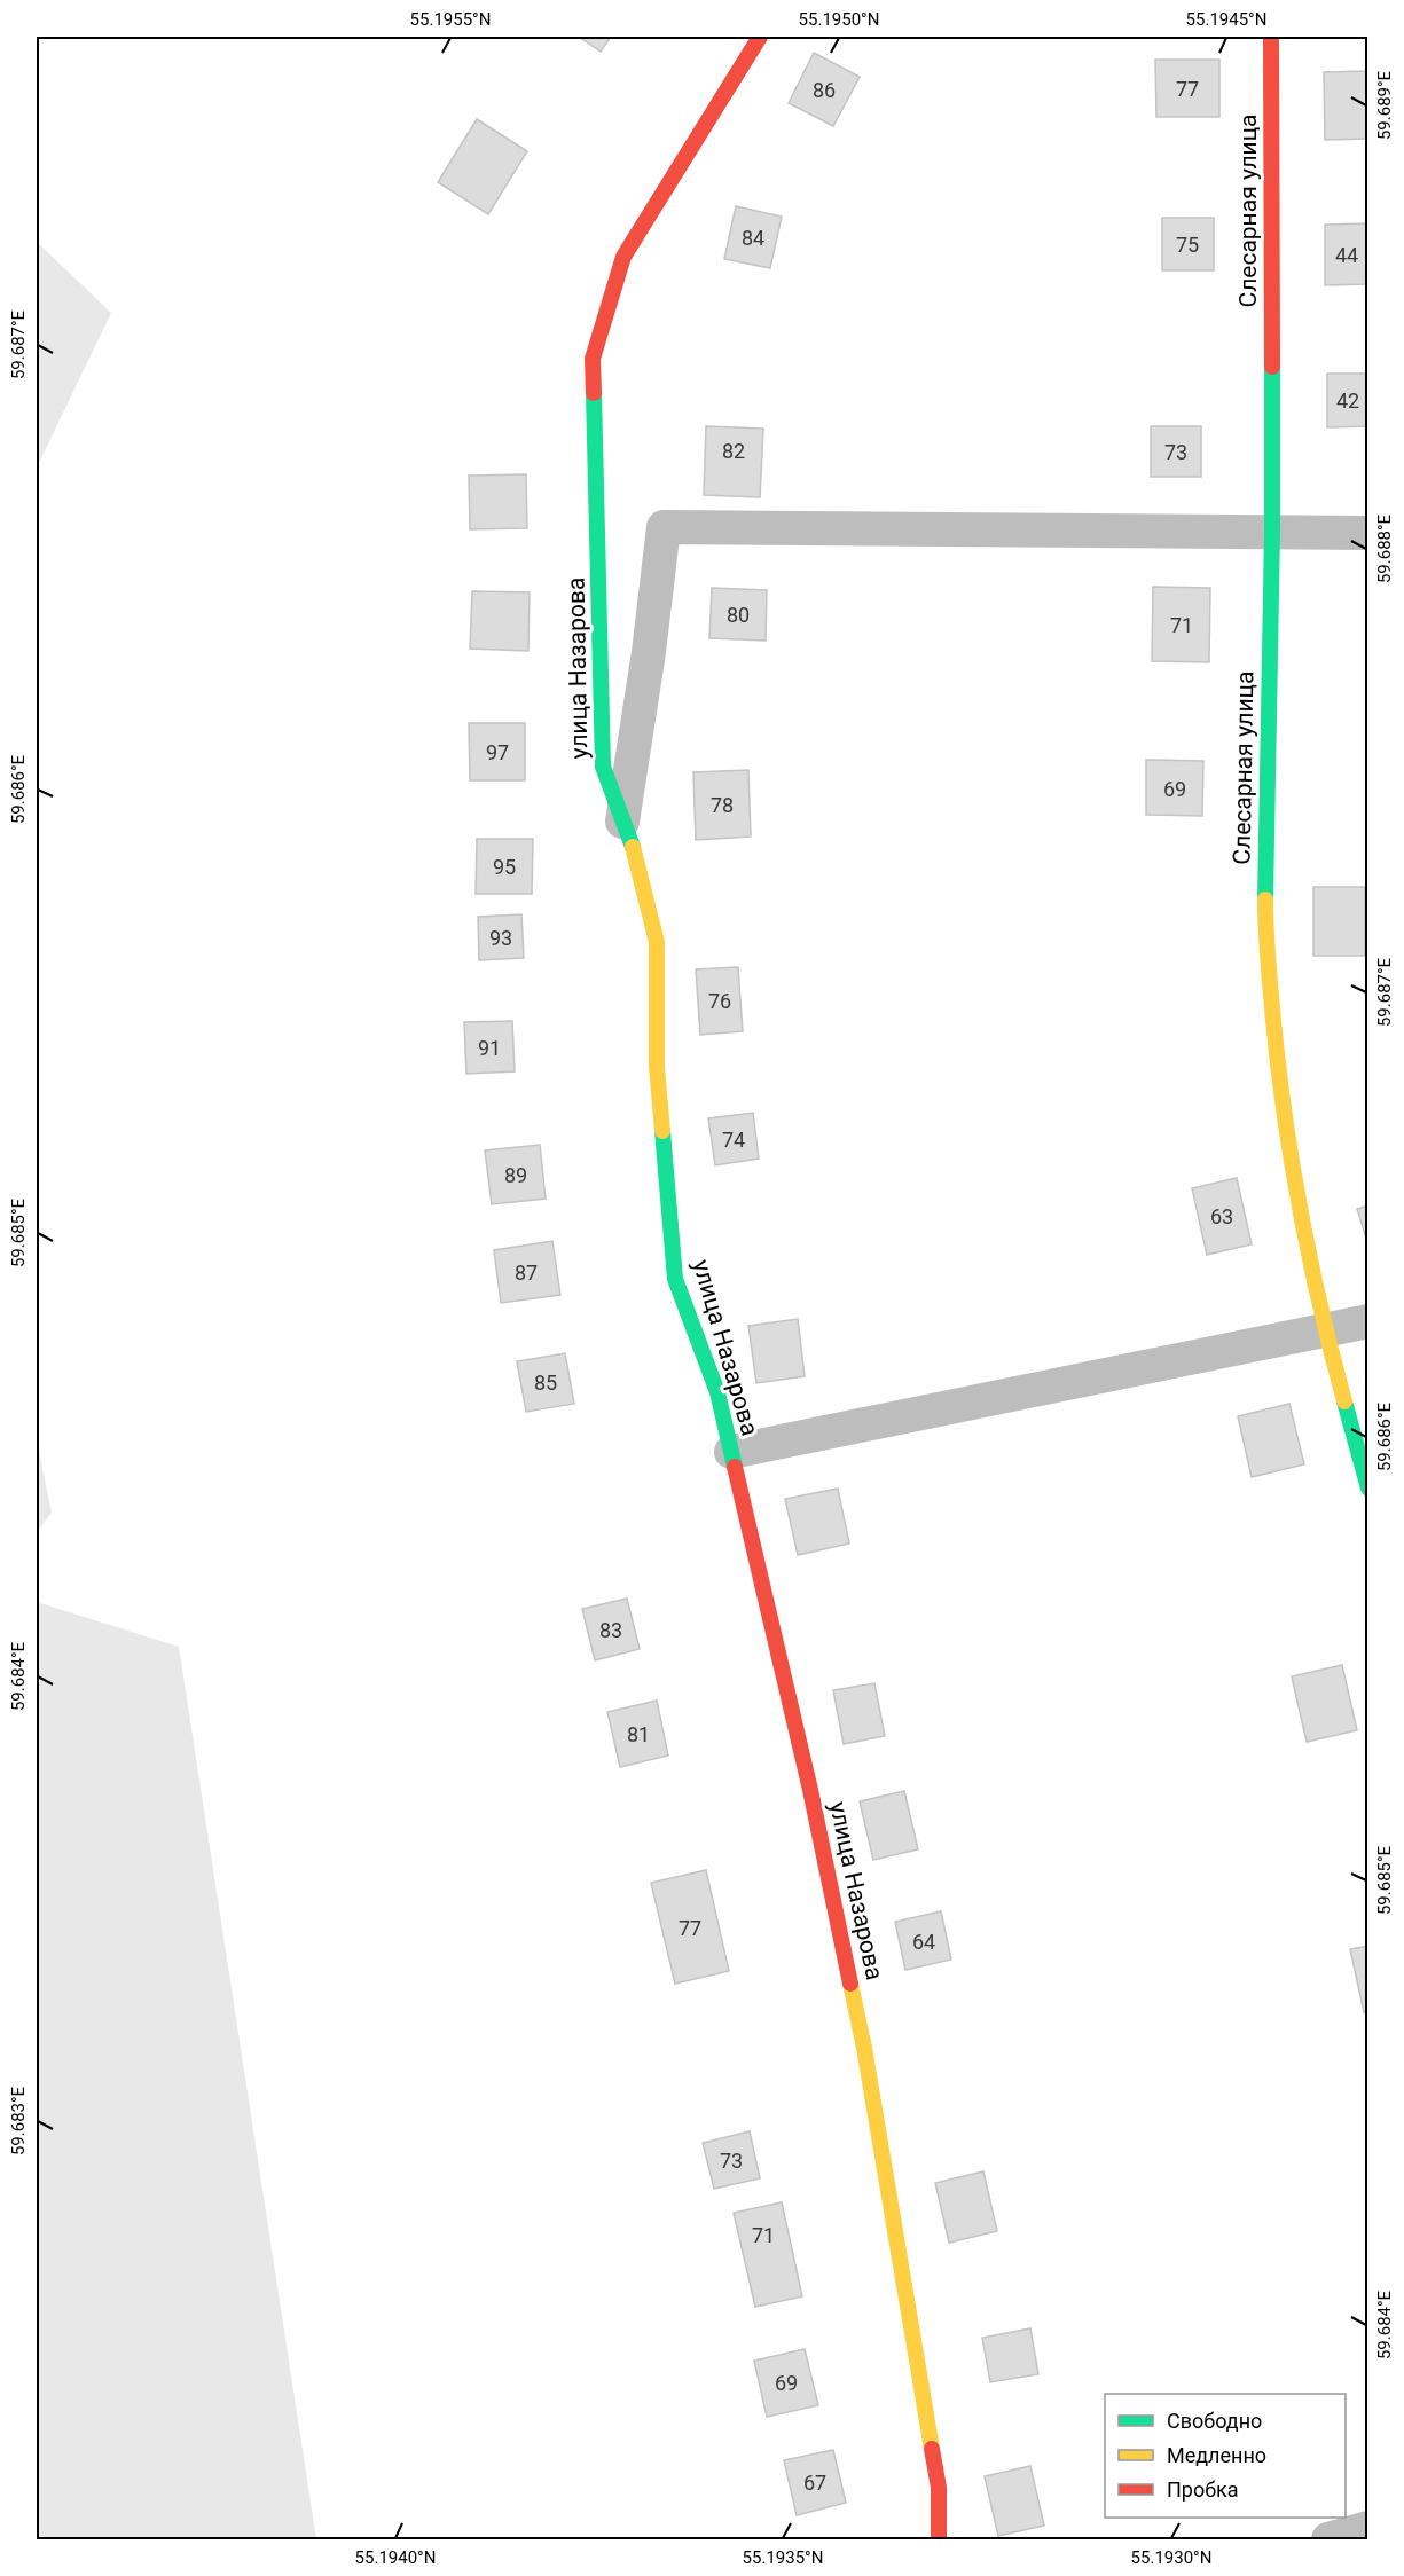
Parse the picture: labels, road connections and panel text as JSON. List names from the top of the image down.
{
  "streets": {
    "street": ["Слесарная улица", "улица Назарова"]
  },
  "house_numbers": [
    "77",
    "86",
    "84",
    "75",
    "44",
    "42",
    "82",
    "73",
    "80",
    "71",
    "97",
    "69",
    "78",
    "95",
    "93",
    "76",
    "91",
    "74",
    "89",
    "63",
    "87",
    "85",
    "83",
    "81",
    "77",
    "64",
    "73",
    "71",
    "69",
    "67"
  ],
  "legend": ["Свободно", "Медленно", "Пробка"],
  "coordinates": [
    "55.1955°N",
    "55.1950°N",
    "55.1945°N",
    "59.689°E",
    "59.687°E",
    "59.688°E",
    "59.686°E",
    "59.685°E",
    "59.684°E",
    "59.683°E",
    "55.1940°N",
    "55.1935°N",
    "55.1930°N"
  ]
}
